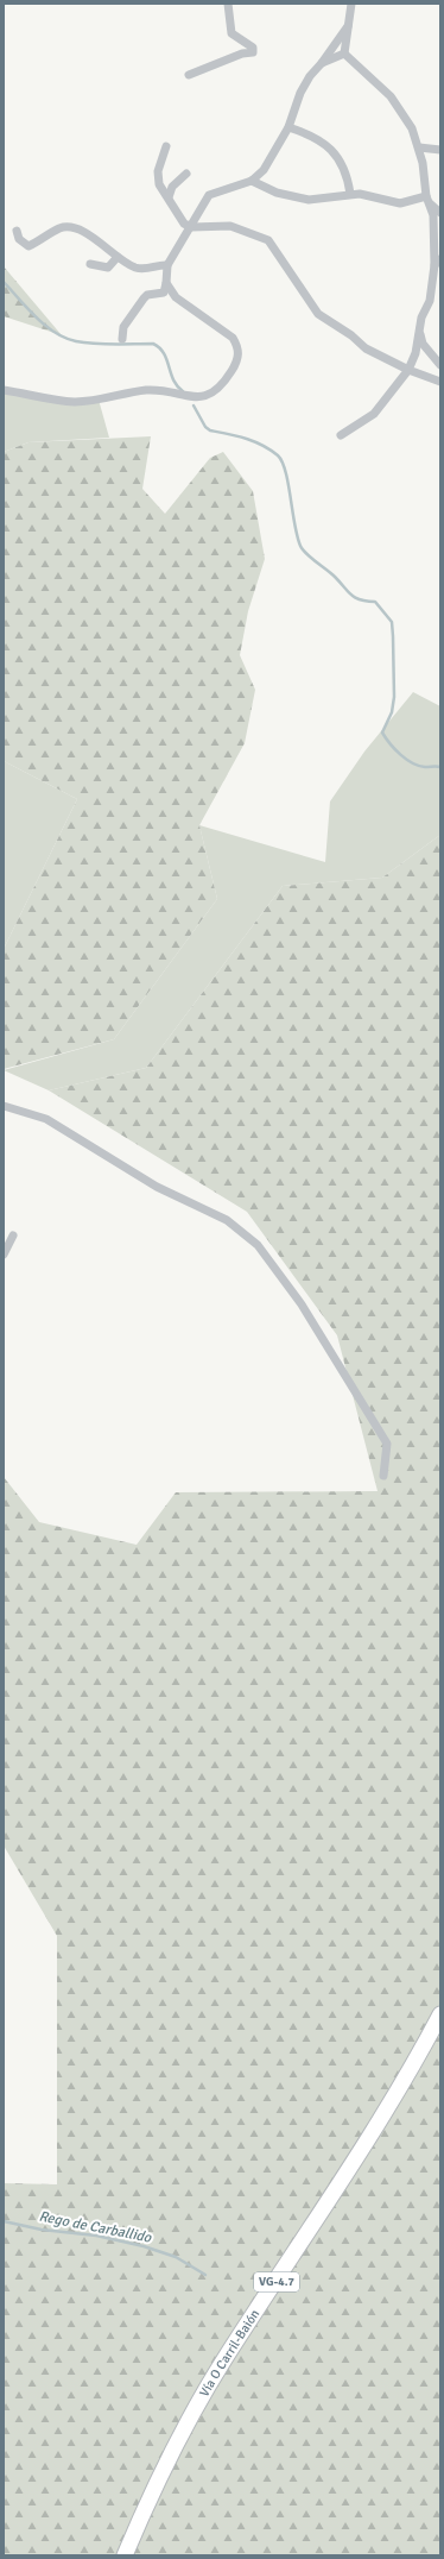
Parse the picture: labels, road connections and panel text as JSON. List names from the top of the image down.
{
  "streets": {
    "highway": ["VG-4.7", "Vía O Carril-Baión"]
  },
  "water": ["Rego de Carballido"]
}
